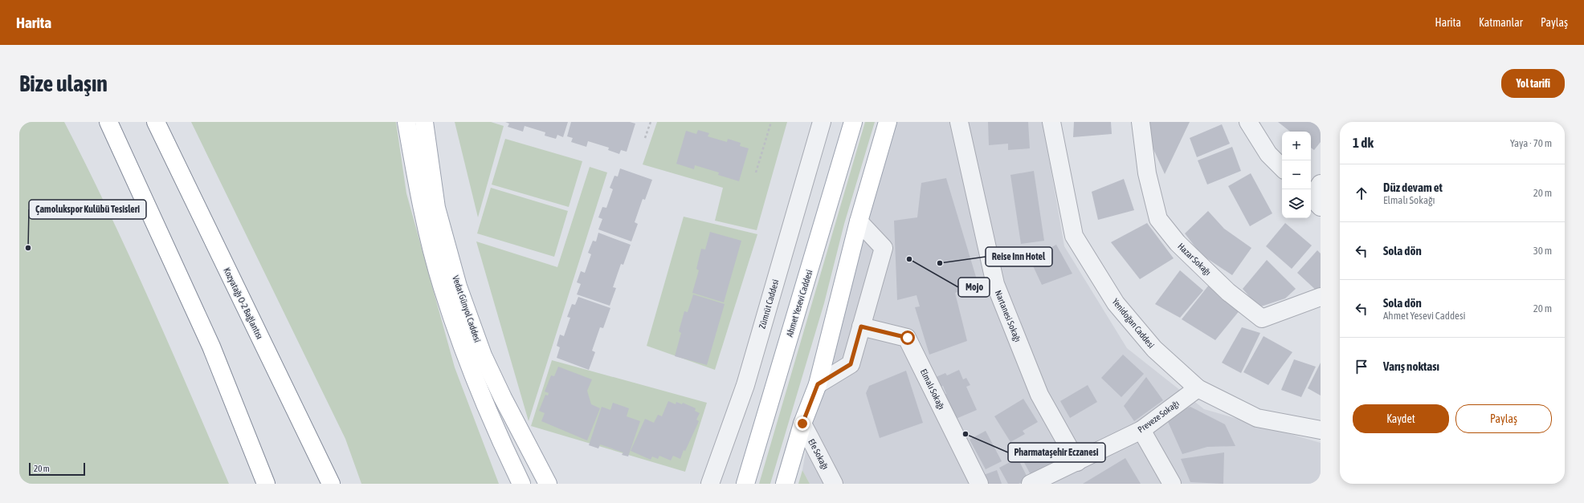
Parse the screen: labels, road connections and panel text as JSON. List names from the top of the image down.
{
  "streets": {
    "main road": ["Kozyatağı O-2 Bağlantısı", "Ahmet Yesevi Caddesi", "Vedat Günyol Caddesi"],
    "street": [
      "Hazar Sokağı",
      "Zümrüt Caddesi",
      "Nartanesi Sokağı",
      "Yenidoğan Caddesi",
      "Elmalı Sokağı",
      "Preveze Sokağı",
      "Efe Sokağı"
    ]
  },
  "crossings": [
    ["Nartanesi Sokağı", "Preveze Sokağı"],
    ["Yenidoğan Caddesi", "Preveze Sokağı"]
  ],
  "places": [
    "Çamolukspor Kulübü Tesisleri",
    "Mojo",
    "Reise Inn Hotel",
    "Pharmataşehir Eczanesi"
  ],
  "scale_bar": "20 m",
  "page": {
    "header": "Harita",
    "nav": ["Harita", "Katmanlar", "Paylaş"],
    "buttons": [
      "Yol tarifi",
      ["Kaydet", "Paylaş"]
    ],
    "title": "Bize ulaşın",
    "heading": ["1 dk", "Yaya · 70 m"],
    "map_buttons": ["+", "−"],
    "list": [
      ["Düz devam et", "Elmalı Sokağı", "20 m"],
      ["Sola dön", "30 m"],
      ["Sola dön", "Ahmet Yesevi Caddesi", "20 m"],
      "Varış noktası"
    ],
    "scale": "20 m"
  }
}
